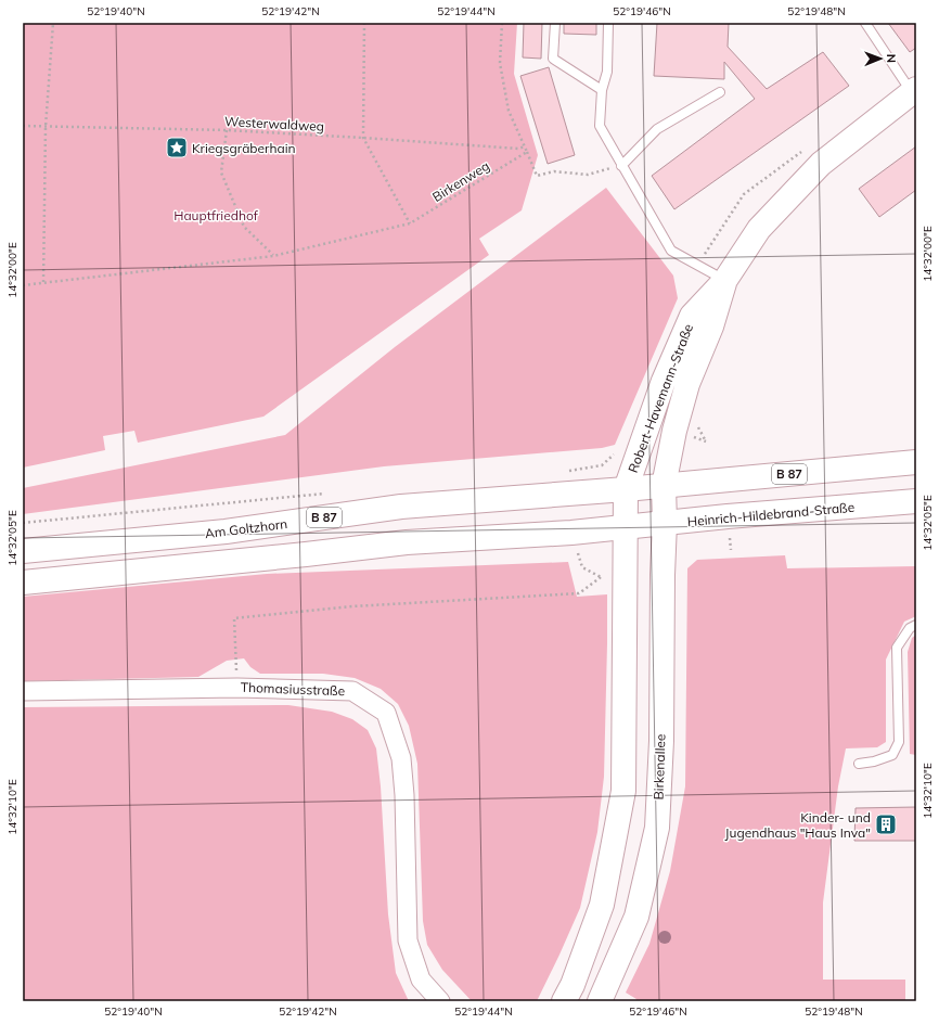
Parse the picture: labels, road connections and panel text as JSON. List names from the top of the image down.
{
  "streets": {
    "main road": [
      "Robert-Havemann-Straße",
      "B 87",
      "Heinrich-Hildebrand-Straße",
      "Am Goltzhorn",
      "Birkenallee"
    ],
    "street": ["Thomasiusstraße"],
    "path": ["Westerwaldweg", "Birkenweg"]
  },
  "crossings": [
    ["Robert-Havemann-Straße", "B 87"],
    ["Robert-Havemann-Straße", "Heinrich-Hildebrand-Straße"],
    ["Robert-Havemann-Straße", "Am Goltzhorn"],
    ["Robert-Havemann-Straße", "Birkenallee"],
    ["B 87", "Am Goltzhorn"],
    ["Heinrich-Hildebrand-Straße", "Birkenallee"]
  ],
  "parks": ["Hauptfriedhof"],
  "places": {
    "place": ["Kriegsgräberhain"],
    "building": ["Kinder- und Jugendhaus \"Haus Inva\""]
  },
  "north": "right",
  "coordinates": [
    "52°19'40\"N",
    "52°19'42\"N",
    "52°19'44\"N",
    "52°19'46\"N",
    "52°19'48\"N",
    "14°32'00\"E",
    "14°32'05\"E",
    "14°32'10\"E"
  ]
}
